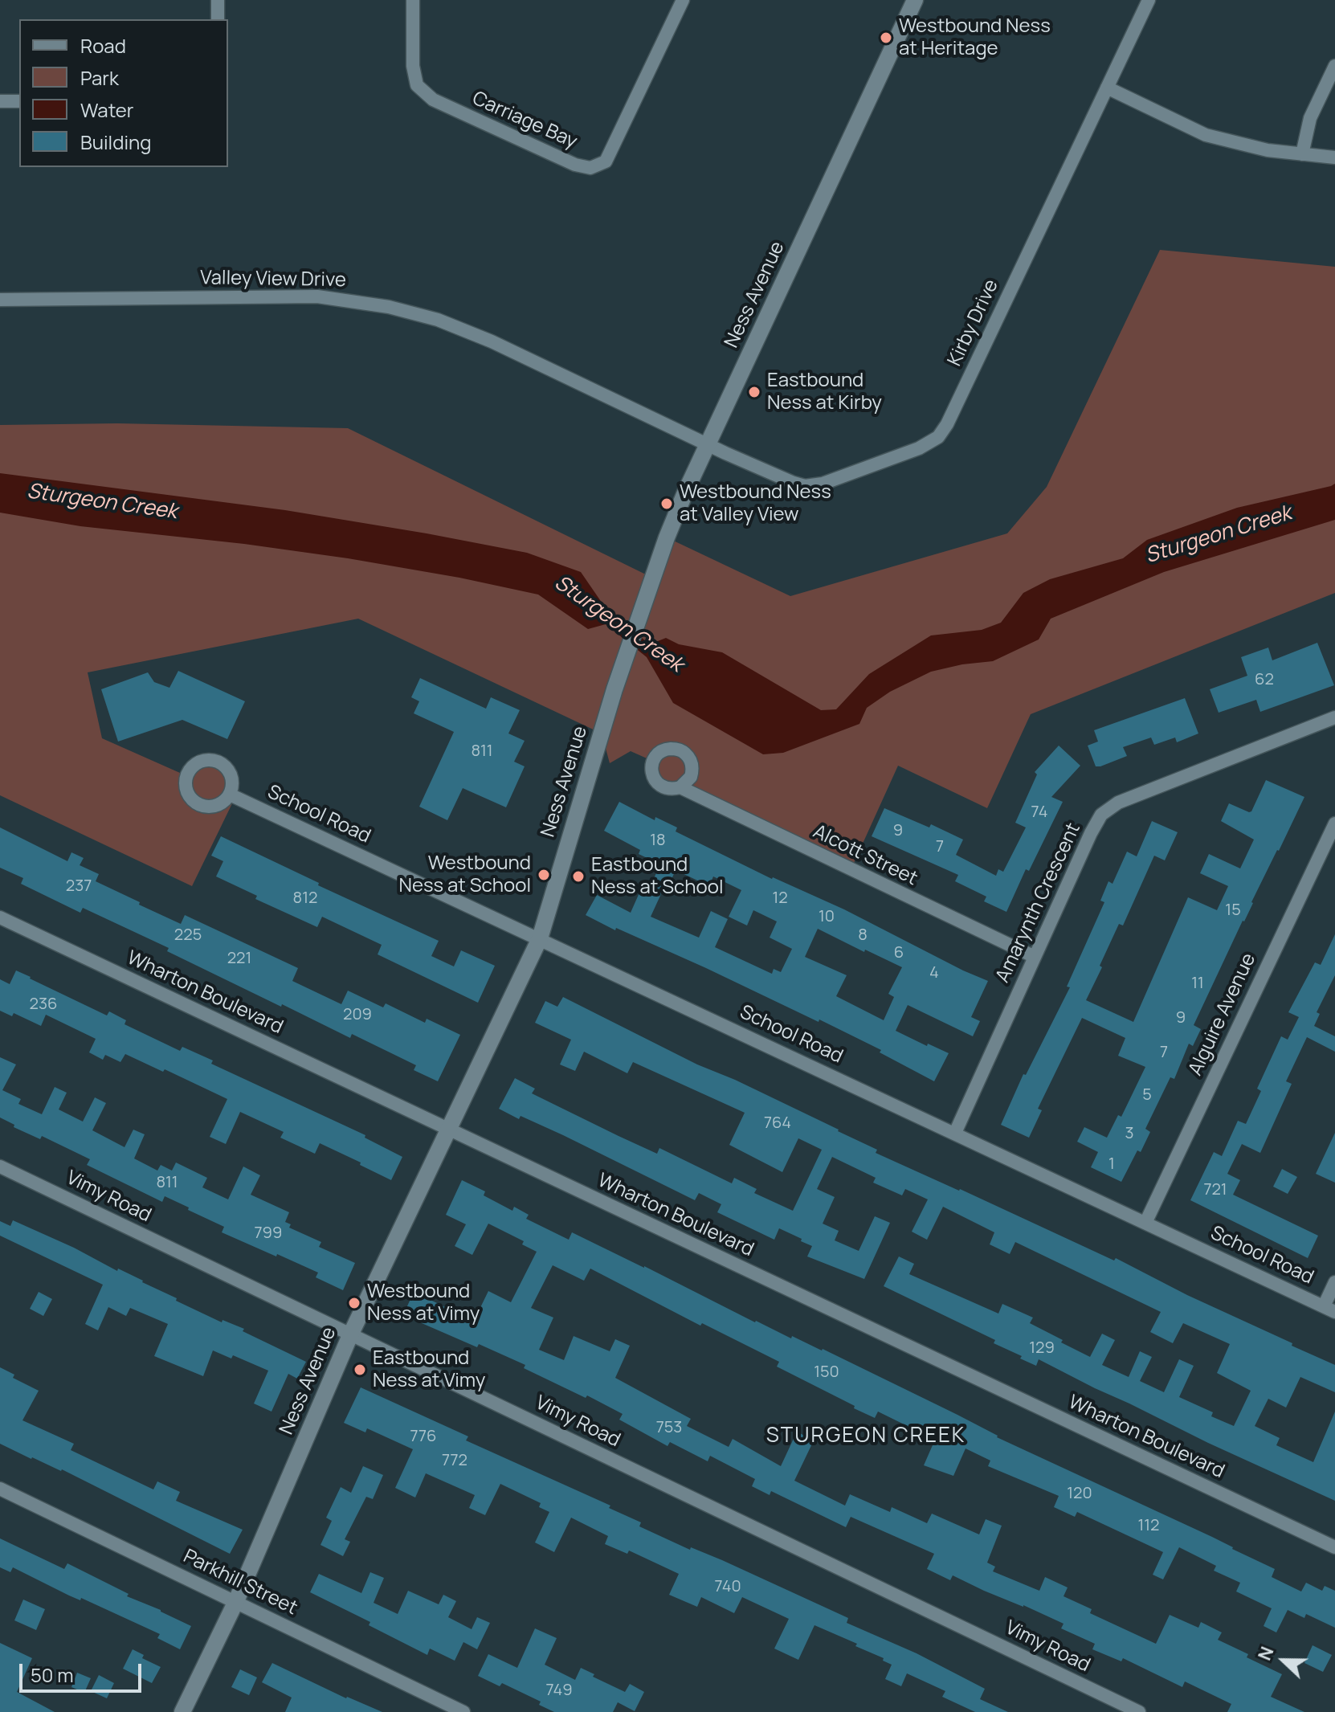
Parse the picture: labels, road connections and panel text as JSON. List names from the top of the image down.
{
  "streets": {
    "street": [
      "Carriage Bay",
      "Valley View Drive",
      "Ness Avenue",
      "Kirby Drive",
      "School Road",
      "Alcott Street",
      "Amarynth Crescent",
      "Wharton Boulevard",
      "Alguire Avenue",
      "Vimy Road",
      "Parkhill Street"
    ]
  },
  "crossings": [
    ["Valley View Drive", "Ness Avenue"],
    ["Valley View Drive", "Kirby Drive"],
    ["Ness Avenue", "Kirby Drive"],
    ["Ness Avenue", "School Road"],
    ["Ness Avenue", "Wharton Boulevard"],
    ["Ness Avenue", "Vimy Road"],
    ["Ness Avenue", "Parkhill Street"],
    ["School Road", "Amarynth Crescent"],
    ["School Road", "Alguire Avenue"],
    ["Alcott Street", "Amarynth Crescent"]
  ],
  "districts": ["STURGEON CREEK"],
  "water": ["Sturgeon Creek"],
  "places": [
    "Westbound Ness at Heritage",
    "Eastbound Ness at Kirby",
    "Westbound Ness at Valley View",
    "Westbound Ness at School",
    "Eastbound Ness at School",
    "Westbound Ness at Vimy",
    "Eastbound Ness at Vimy"
  ],
  "house_numbers": [
    "62",
    "811",
    "74",
    "9",
    "18",
    "7",
    "237",
    "812",
    "12",
    "15",
    "10",
    "225",
    "8",
    "6",
    "221",
    "4",
    "11",
    "236",
    "209",
    "9",
    "7",
    "5",
    "764",
    "3",
    "1",
    "811",
    "721",
    "799",
    "129",
    "150",
    "753",
    "776",
    "772",
    "120",
    "112",
    "740",
    "749"
  ],
  "legend": [
    "Road",
    "Park",
    "Water",
    "Building"
  ],
  "scale_bar": "50 m",
  "north": "left"
}
